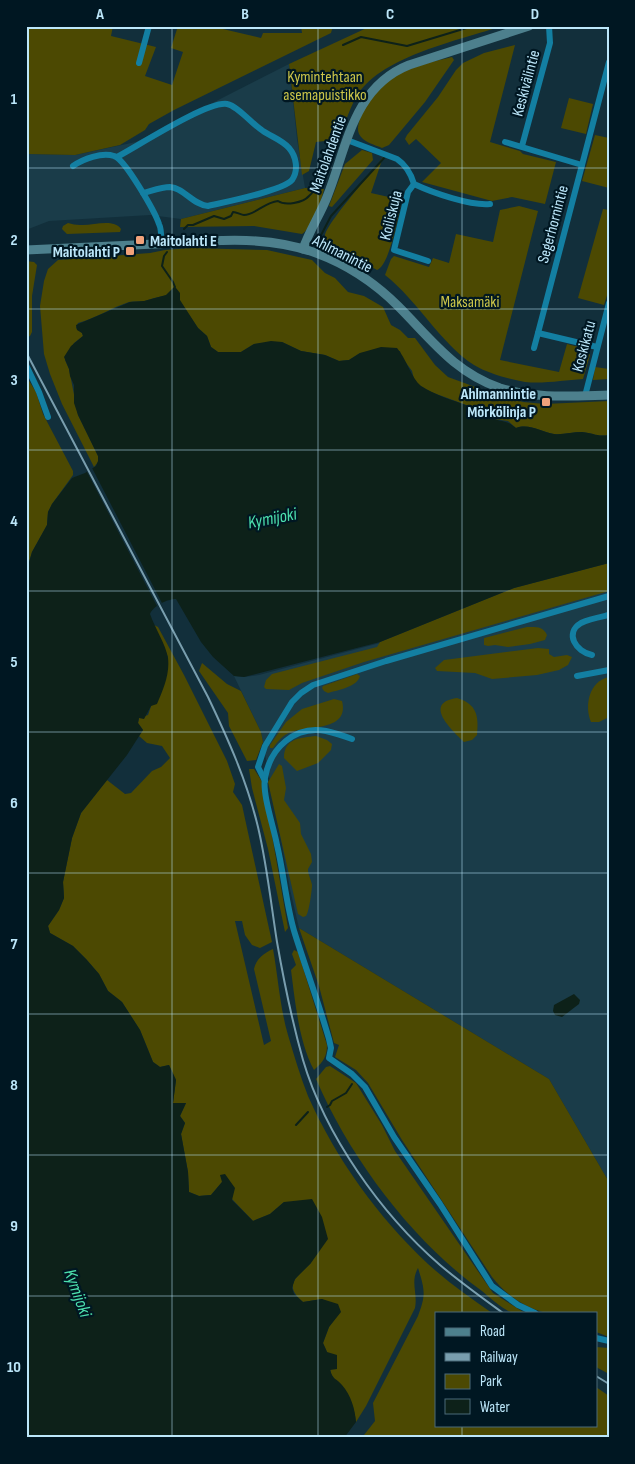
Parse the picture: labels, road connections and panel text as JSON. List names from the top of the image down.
{
  "streets": {
    "street": [
      "Keskivälintie",
      "Maitolahdentie",
      "Koiliskuja",
      "Segerhornintie",
      "Ahlmanintie",
      "Koskikatu"
    ]
  },
  "crossings": [
    ["Maitolahdentie", "Ahlmanintie"],
    ["Ahlmanintie", "Koskikatu"]
  ],
  "water": ["Kymijoki"],
  "parks": ["Kymintehtaan asemapuistikko", "Maksamäki"],
  "places": {
    "transit": ["Maitolahti E", "Maitolahti P", "Ahlmannintie Mörkölinja P"]
  },
  "legend": [
    "Road",
    "Railway",
    "Park",
    "Water"
  ],
  "grid": {
    "columns": [
      "A",
      "B",
      "C",
      "D"
    ],
    "rows": [
      "1",
      "2",
      "3",
      "4",
      "5",
      "6",
      "7",
      "8",
      "9",
      "10"
    ]
  }
}
